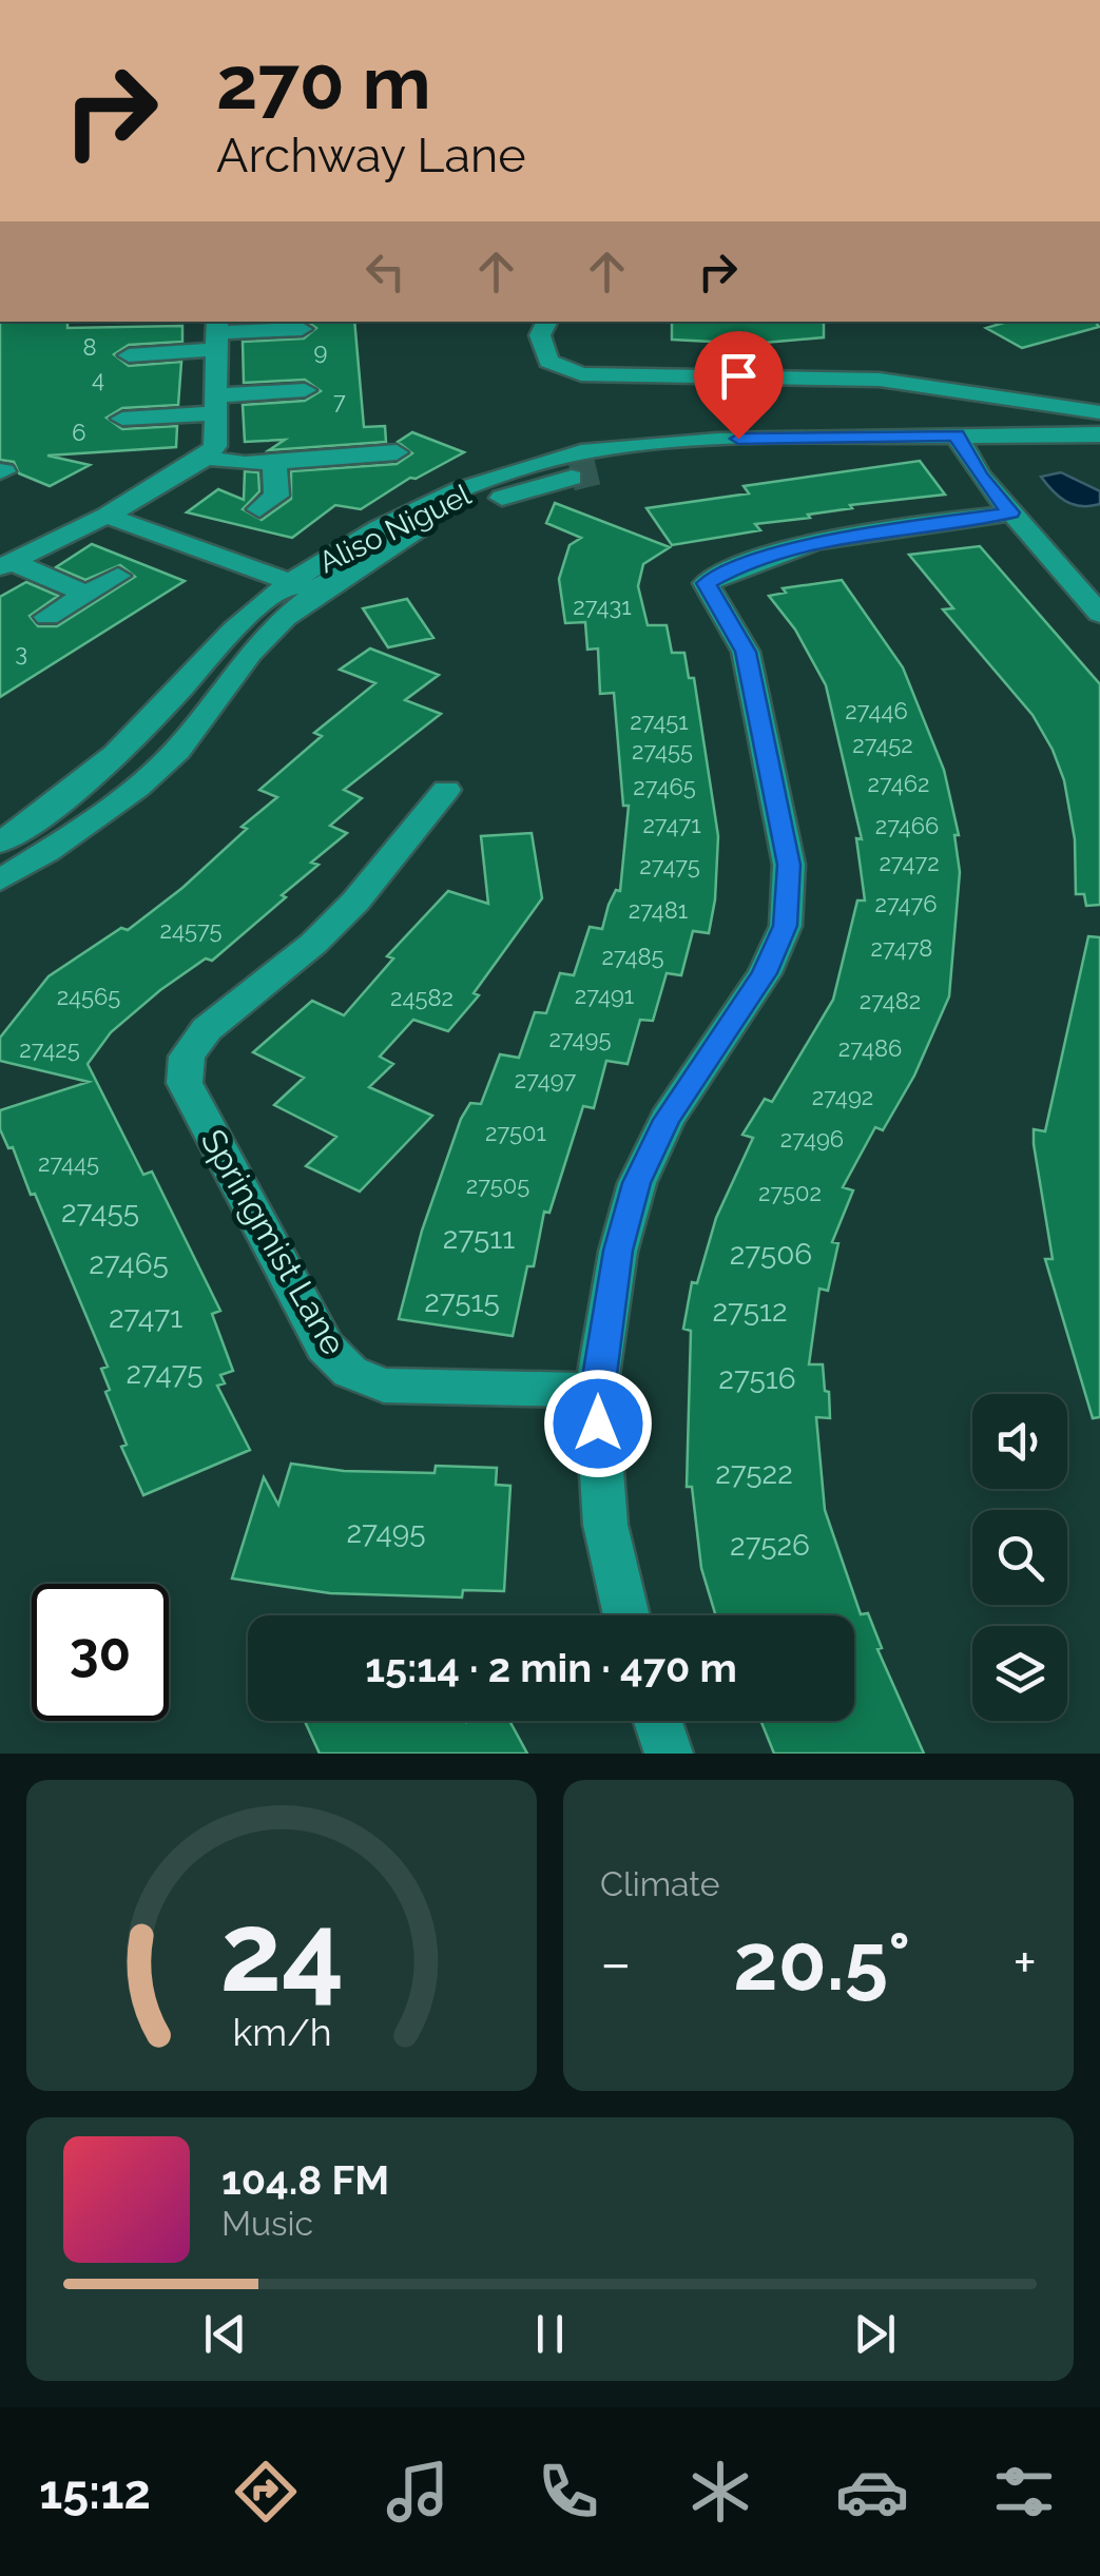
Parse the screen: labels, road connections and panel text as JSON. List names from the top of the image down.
{
  "streets": {
    "street": ["Aliso Niguel", "Springmist Lane"]
  },
  "house_numbers": [
    "8",
    "9",
    "4",
    "7",
    "6",
    "27431",
    "3",
    "27446",
    "27451",
    "27452",
    "27455",
    "27462",
    "27465",
    "27471",
    "27466",
    "27472",
    "27475",
    "27476",
    "27481",
    "24575",
    "27478",
    "27485",
    "27491",
    "24565",
    "24582",
    "27482",
    "27495",
    "27486",
    "27425",
    "27497",
    "27492",
    "27501",
    "27496",
    "27445",
    "27505",
    "27502",
    "27455",
    "27511",
    "27506",
    "27465",
    "27515",
    "27512",
    "27471",
    "27475",
    "27516",
    "27522",
    "27495",
    "27526"
  ],
  "page": {
    "turn": ["270 m", "Archway Lane"],
    "limit": "30",
    "trip": "15:14 · 2 min · 470 m",
    "tile": "Climate",
    "heat": ["−", "20.5°", "+"],
    "song": ["104.8 FM", "Music"],
    "tabs": "15:12",
    "gauge": ["24", "km/h"]
  }
}
